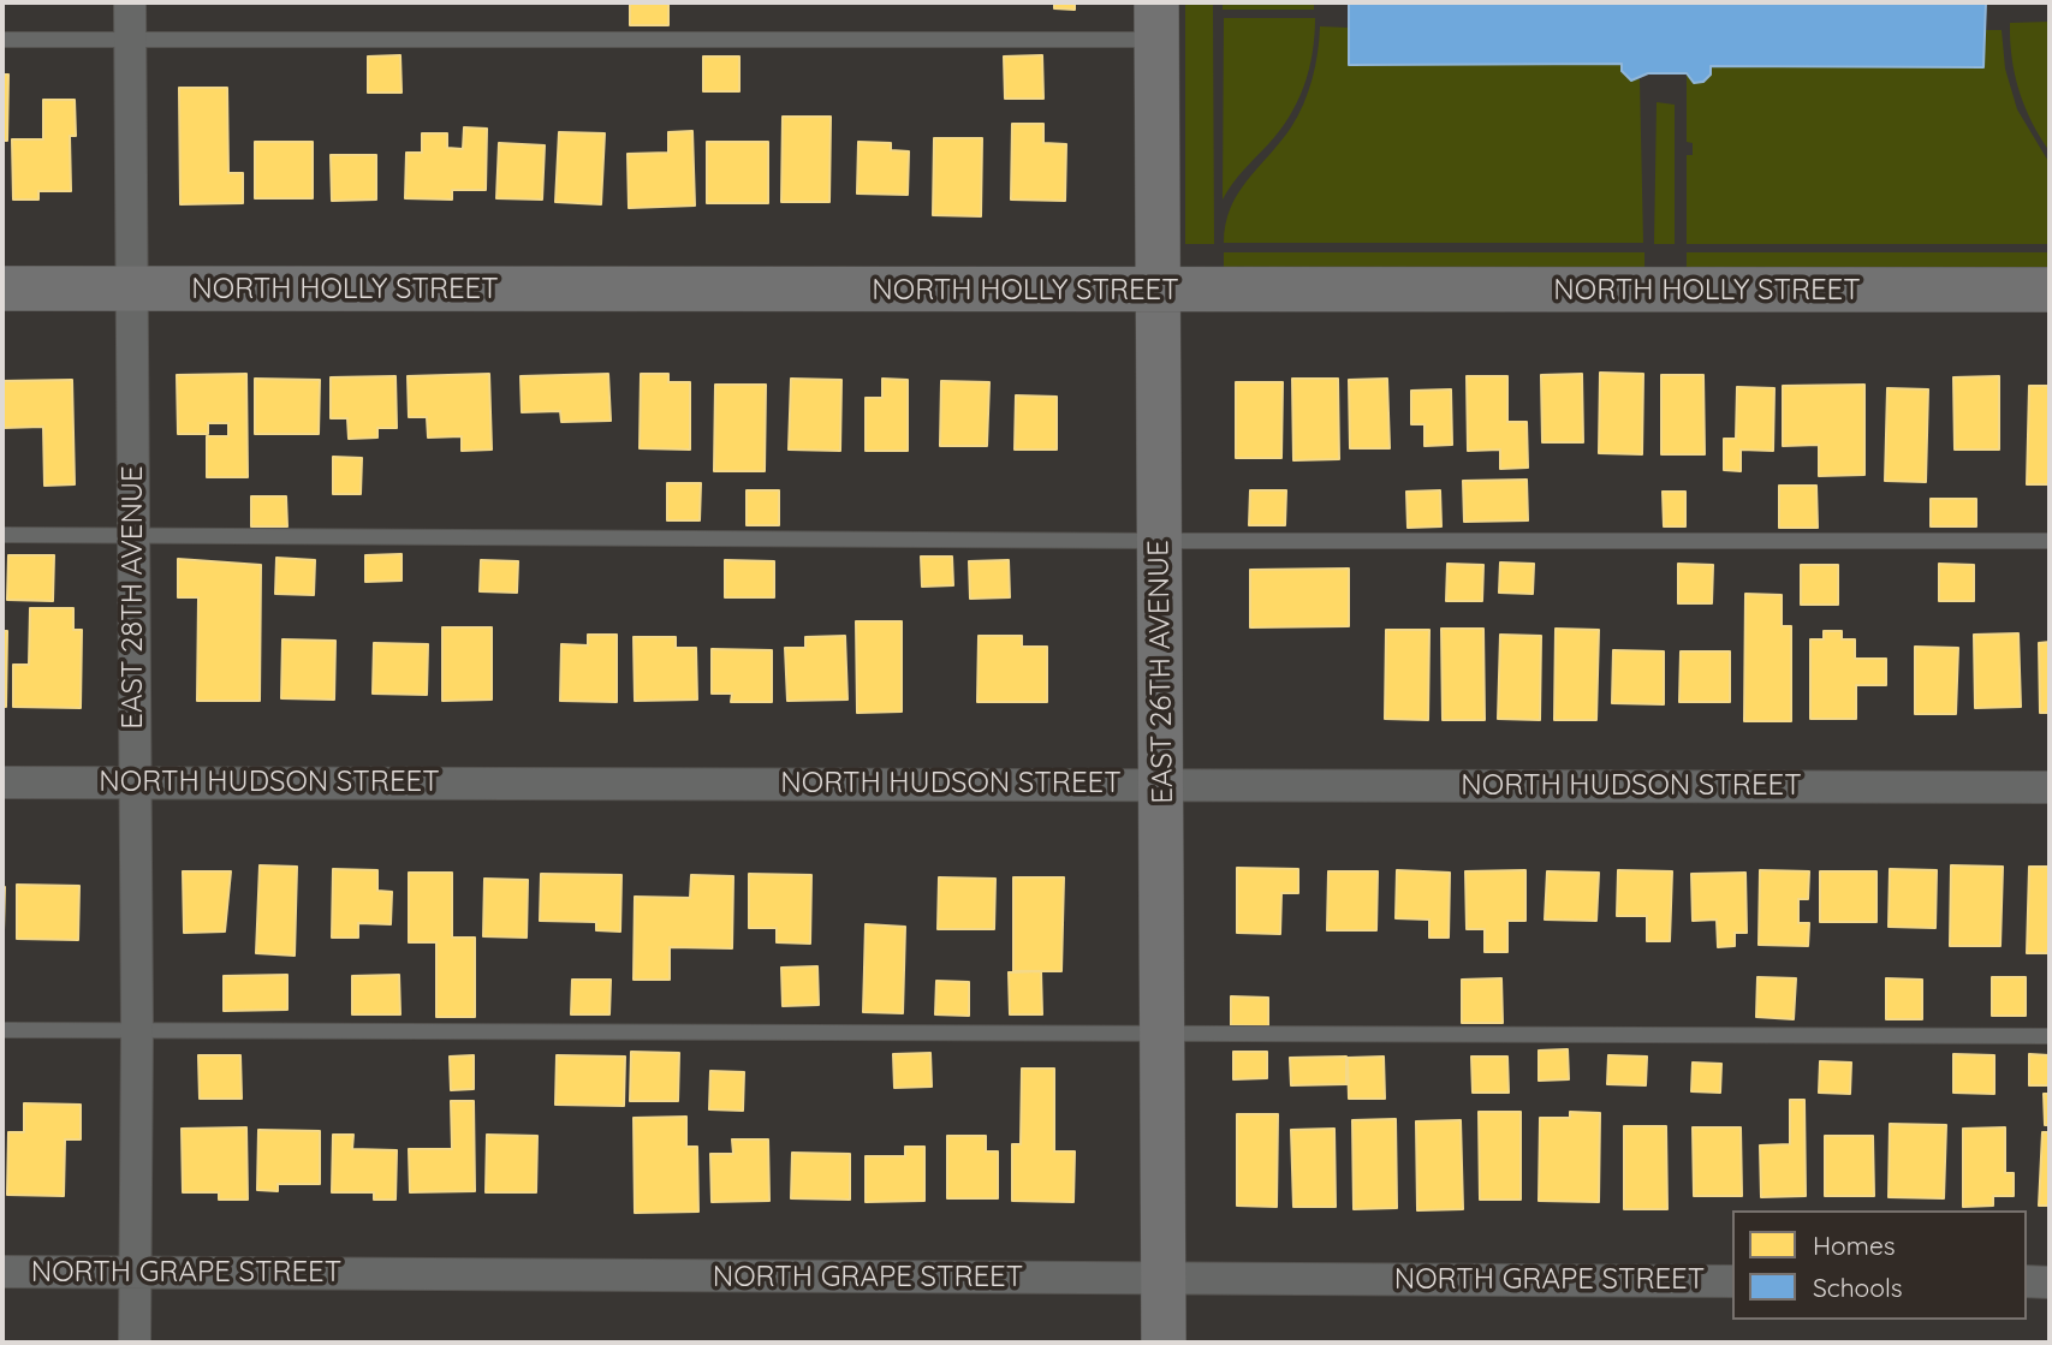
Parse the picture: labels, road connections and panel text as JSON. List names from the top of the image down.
{
  "streets": {
    "street": [
      "NORTH HOLLY STREET",
      "EAST 28TH AVENUE",
      "EAST 26TH AVENUE",
      "NORTH HUDSON STREET",
      "NORTH GRAPE STREET"
    ]
  },
  "crossings": [
    ["NORTH HOLLY STREET", "EAST 28TH AVENUE"],
    ["NORTH HOLLY STREET", "EAST 26TH AVENUE"],
    ["EAST 28TH AVENUE", "NORTH HUDSON STREET"],
    ["EAST 28TH AVENUE", "NORTH GRAPE STREET"],
    ["EAST 26TH AVENUE", "NORTH HUDSON STREET"],
    ["EAST 26TH AVENUE", "NORTH GRAPE STREET"]
  ],
  "legend": ["Homes", "Schools"]
}
